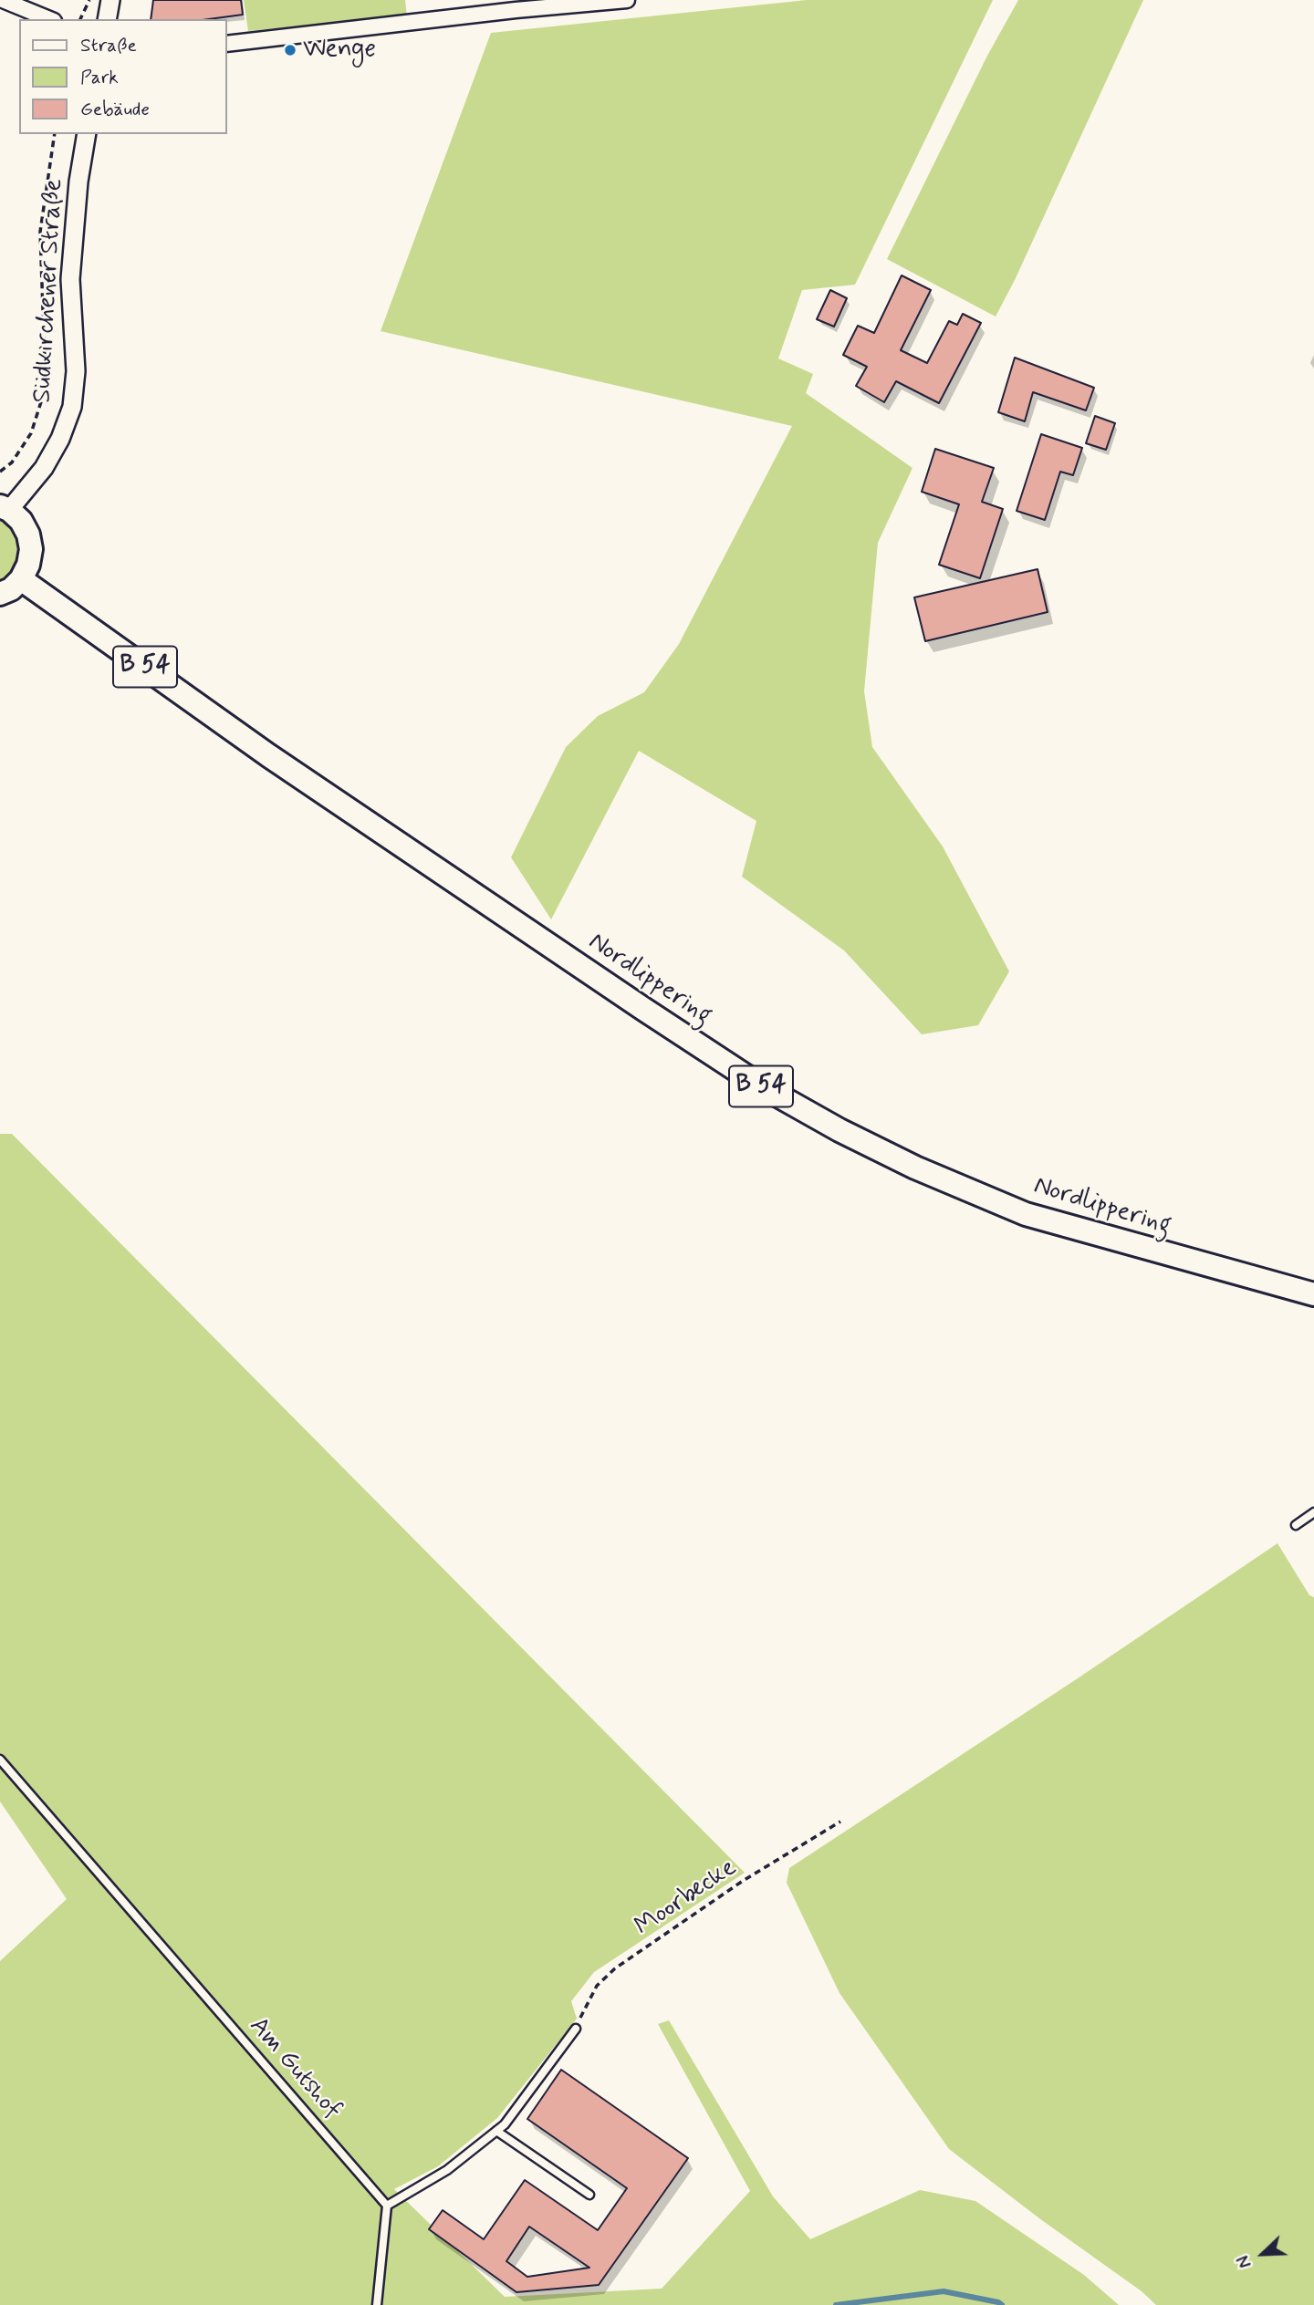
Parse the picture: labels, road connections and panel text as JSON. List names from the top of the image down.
{
  "streets": {
    "main road": ["B 54", "Nordlippering"],
    "street": ["Südkirchener Straße"],
    "lane": ["Am Gutshof"],
    "path": ["Moorbecke"]
  },
  "places": ["Wenge"],
  "legend": ["Straße", "Park", "Gebäude"],
  "north": "bottom left"
}
